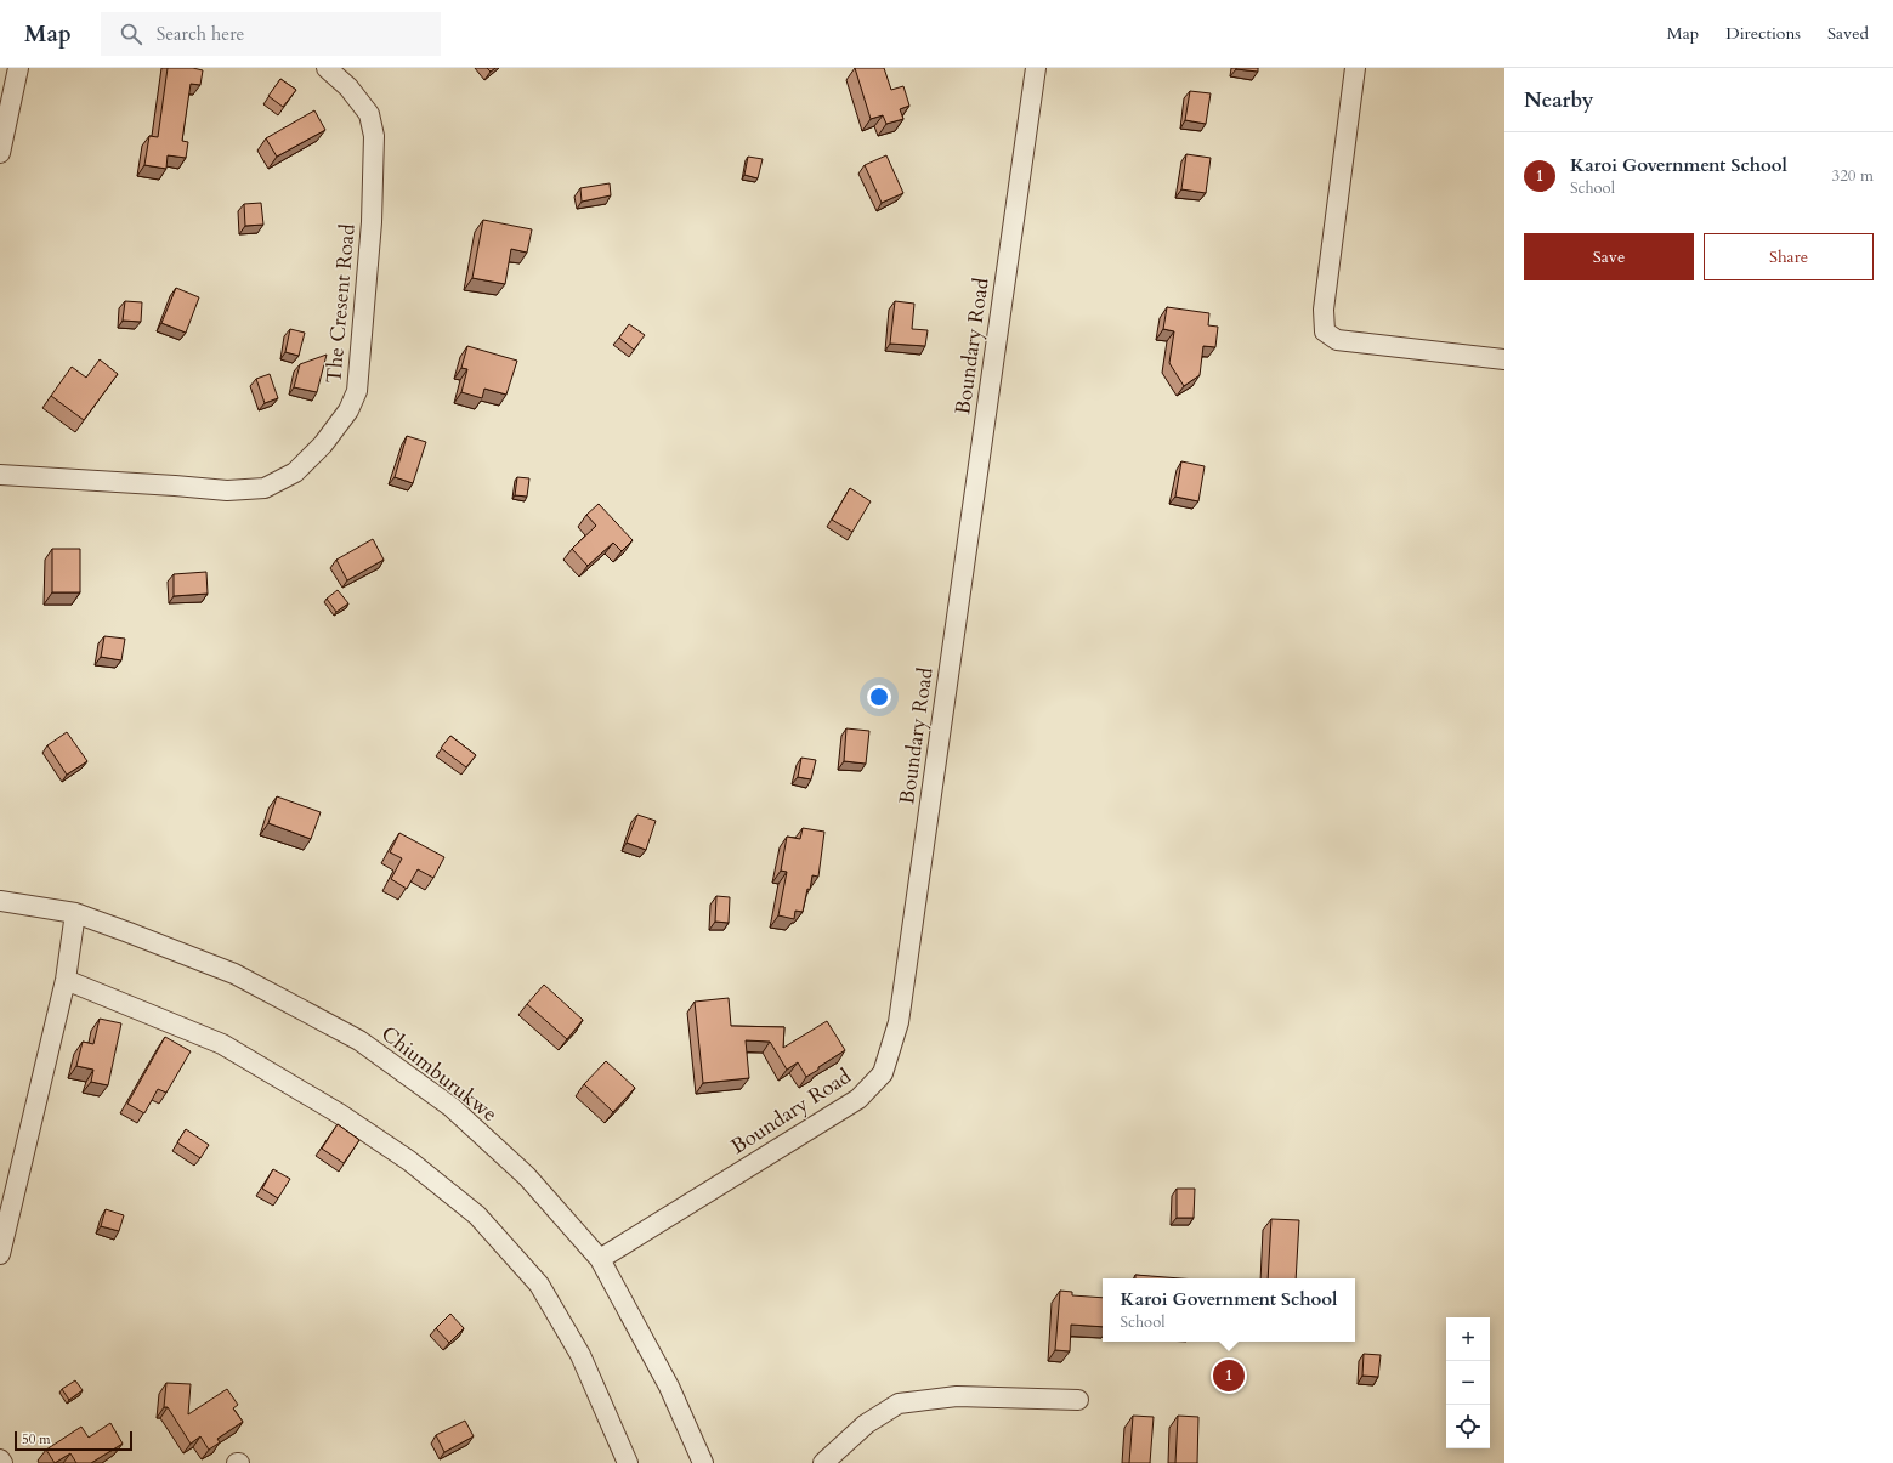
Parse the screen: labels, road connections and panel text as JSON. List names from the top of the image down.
{
  "streets": {
    "street": ["The Cresent Road", "Boundary Road", "Chiumburukwe"]
  },
  "crossings": [
    ["Boundary Road", "Chiumburukwe"]
  ],
  "scale_bar": "50 m",
  "page": {
    "header": "Map",
    "search": "Search here",
    "nav": ["Map", "Directions", "Saved"],
    "heading": "Nearby",
    "list": [
      {
        "mark": "1",
        "name": "Karoi Government School",
        "note": "School",
        "value": "320 m"
      }
    ],
    "buttons": ["Save", "Share"],
    "popup": ["Karoi Government School", "School"],
    "map_buttons": ["+", "−"],
    "pins": "1",
    "scale": "50 m"
  }
}
